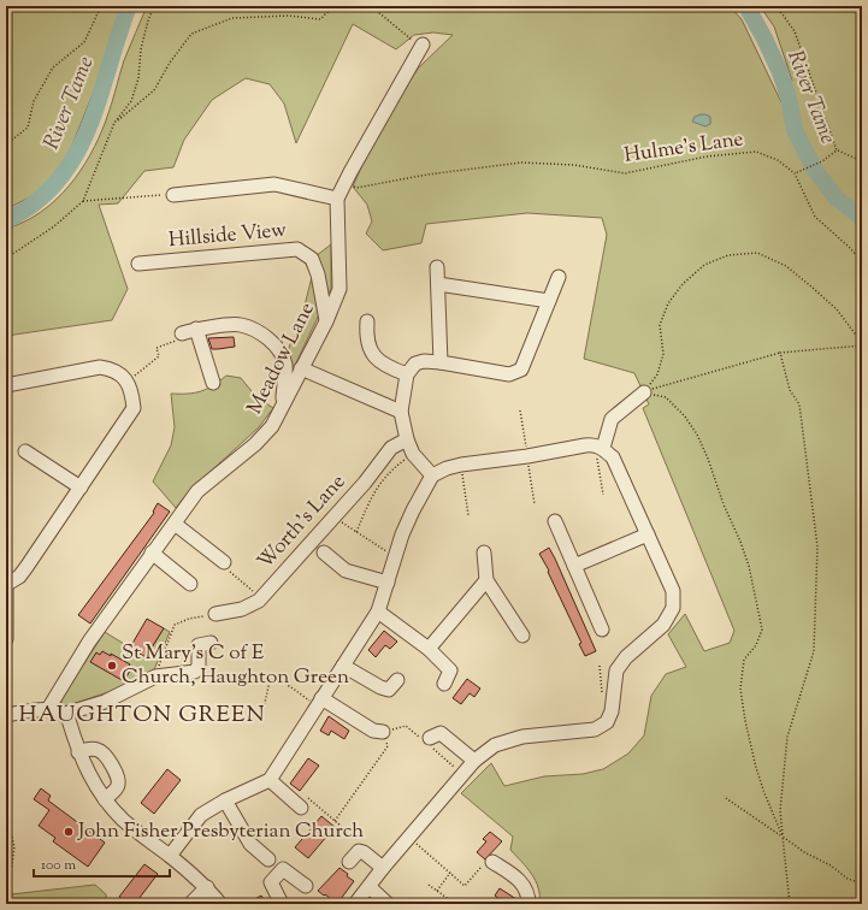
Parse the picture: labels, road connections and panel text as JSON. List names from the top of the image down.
{
  "streets": {
    "street": ["Hillside View", "Meadow Lane", "Worth's Lane"],
    "path": ["Hulme's Lane"]
  },
  "crossings": [
    ["Hulme's Lane", "Meadow Lane"],
    ["Hillside View", "Meadow Lane"]
  ],
  "districts": ["HAUGHTON GREEN"],
  "water": ["River Tame"],
  "places": ["St Mary's C of E Church, Haughton Green", "John Fisher Presbyterian Church"],
  "scale_bar": "100 m"
}
